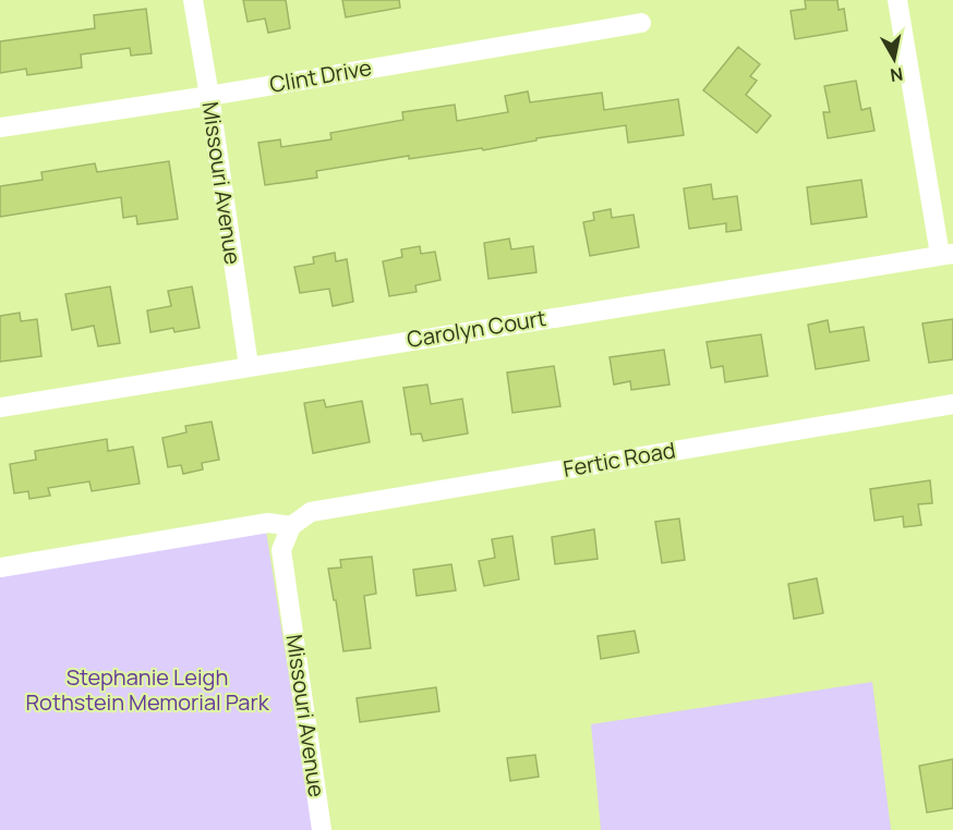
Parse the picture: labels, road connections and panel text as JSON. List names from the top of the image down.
{
  "streets": {
    "street": [
      "Clint Drive",
      "Missouri Avenue",
      "Carolyn Court",
      "Fertic Road"
    ]
  },
  "crossings": [
    ["Clint Drive", "Missouri Avenue"],
    ["Missouri Avenue", "Carolyn Court"],
    ["Missouri Avenue", "Fertic Road"]
  ],
  "parks": ["Stephanie Leigh Rothstein Memorial Park"],
  "north": "bottom"
}
